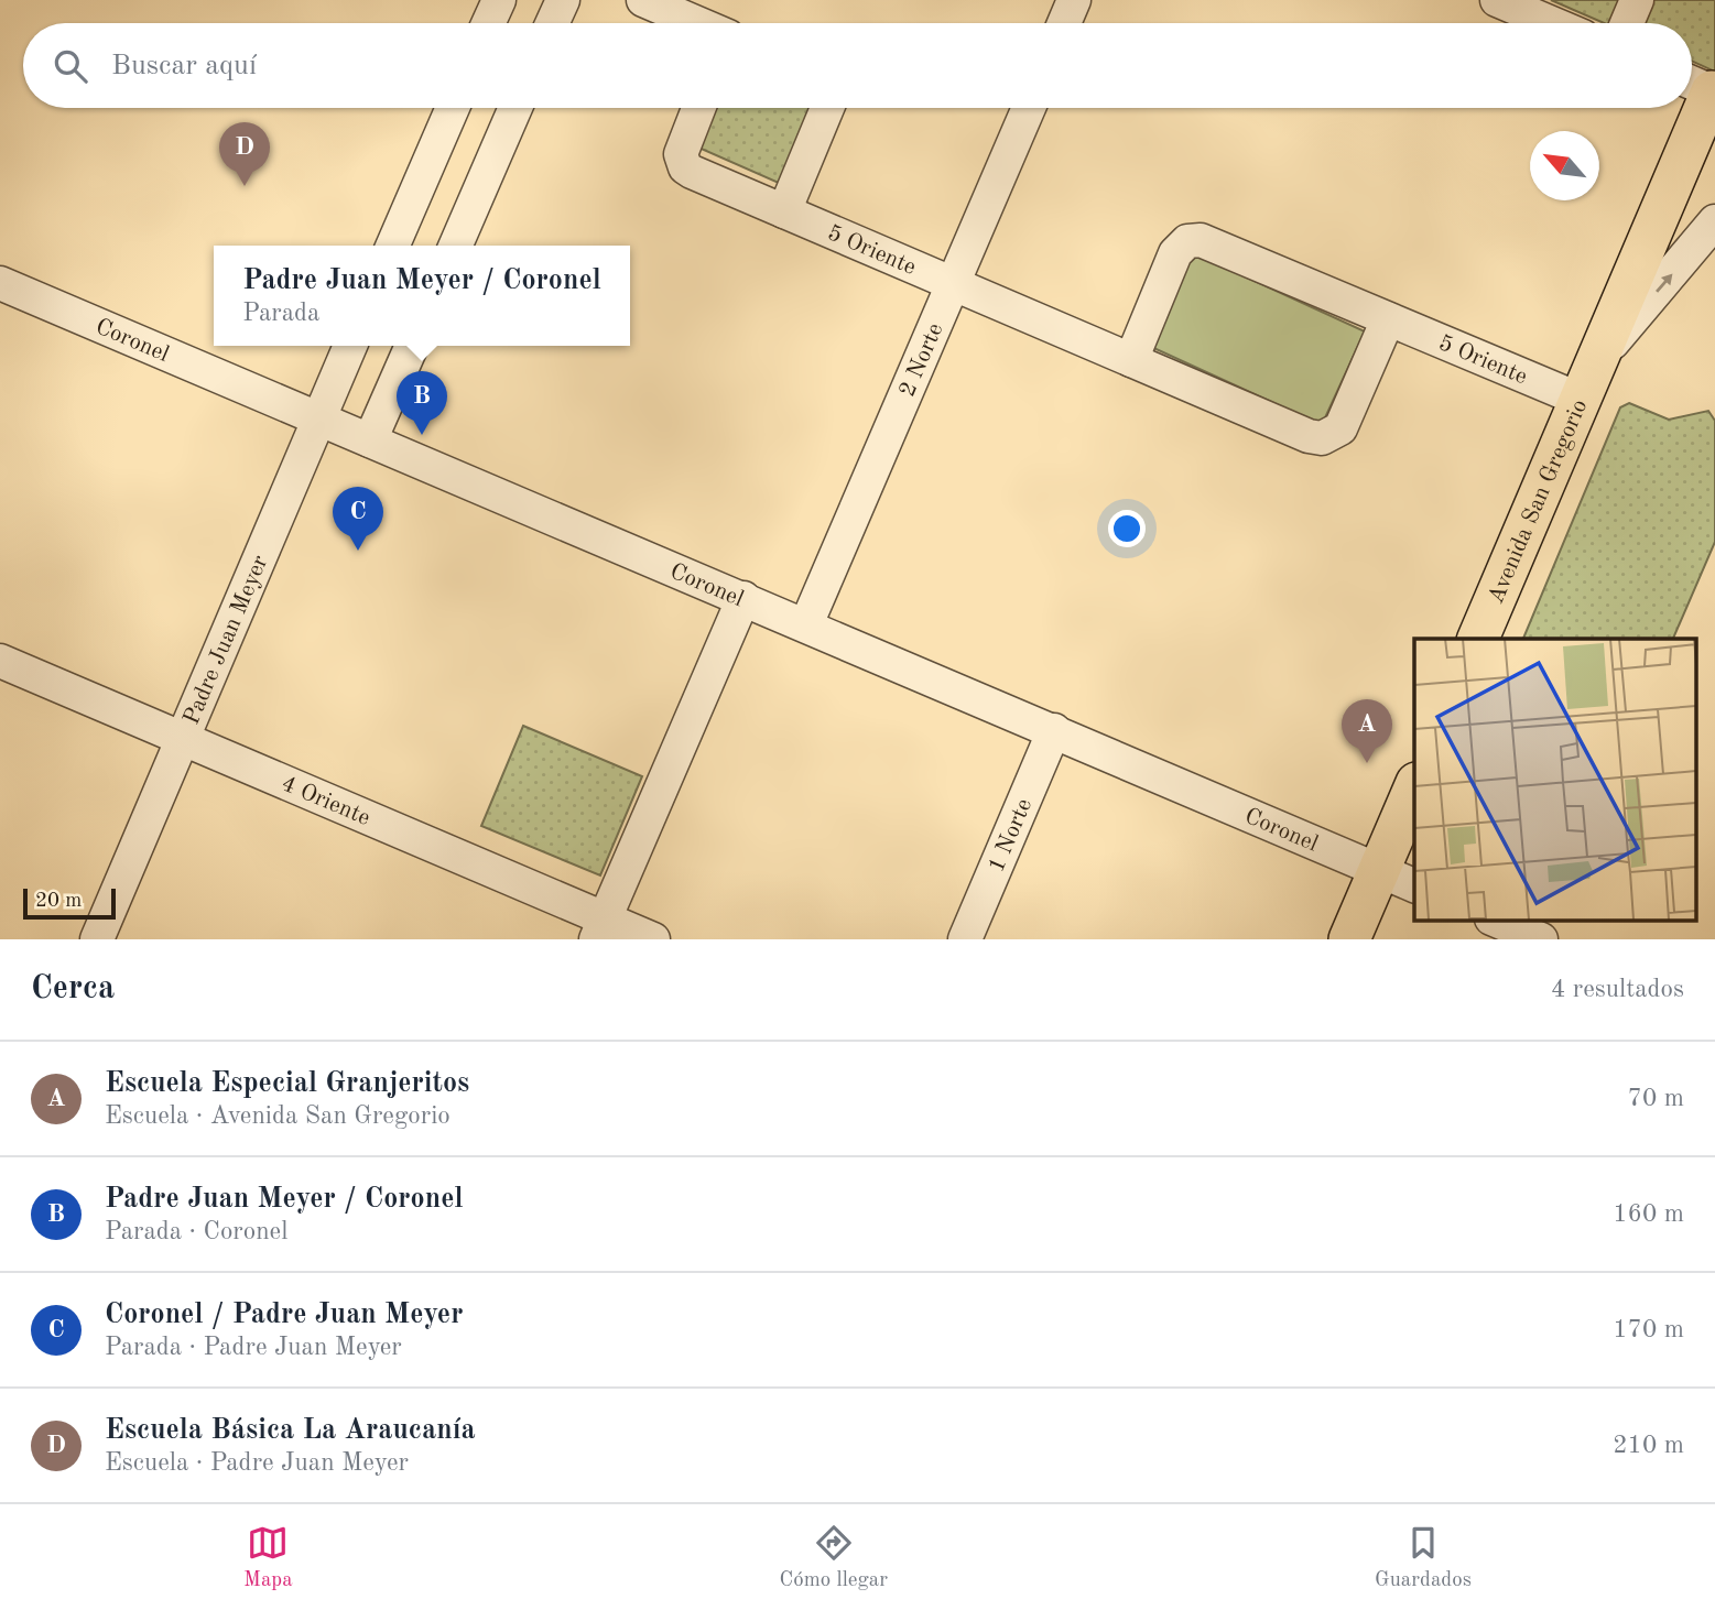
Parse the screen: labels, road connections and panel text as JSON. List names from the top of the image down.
{
  "streets": {
    "main road": ["Avenida San Gregorio"],
    "street": [
      "5 Oriente",
      "Coronel",
      "2 Norte",
      "Padre Juan Meyer",
      "4 Oriente",
      "1 Norte"
    ]
  },
  "crossings": [
    ["5 Oriente", "2 Norte"],
    ["5 Oriente", "Avenida San Gregorio"],
    ["Coronel", "2 Norte"],
    ["Coronel", "Padre Juan Meyer"],
    ["Coronel", "1 Norte"],
    ["Padre Juan Meyer", "4 Oriente"]
  ],
  "scale_bar": "20 m",
  "north": "top left",
  "page": {
    "search": "Buscar aquí",
    "pins": [
      "D",
      "B",
      "C",
      "A"
    ],
    "popup": ["Padre Juan Meyer / Coronel", "Parada"],
    "scale": "20 m",
    "heading": ["Cerca", "4 resultados"],
    "list": [
      {
        "mark": "A",
        "name": "Escuela Especial Granjeritos",
        "note": "Escuela · Avenida San Gregorio",
        "value": "70 m"
      },
      {
        "mark": "B",
        "name": "Padre Juan Meyer / Coronel",
        "note": "Parada · Coronel",
        "value": "160 m"
      },
      {
        "mark": "C",
        "name": "Coronel / Padre Juan Meyer",
        "note": "Parada · Padre Juan Meyer",
        "value": "170 m"
      },
      {
        "mark": "D",
        "name": "Escuela Básica La Araucanía",
        "note": "Escuela · Padre Juan Meyer",
        "value": "210 m"
      }
    ],
    "nav": ["Mapa", "Cómo llegar", "Guardados"]
  }
}
